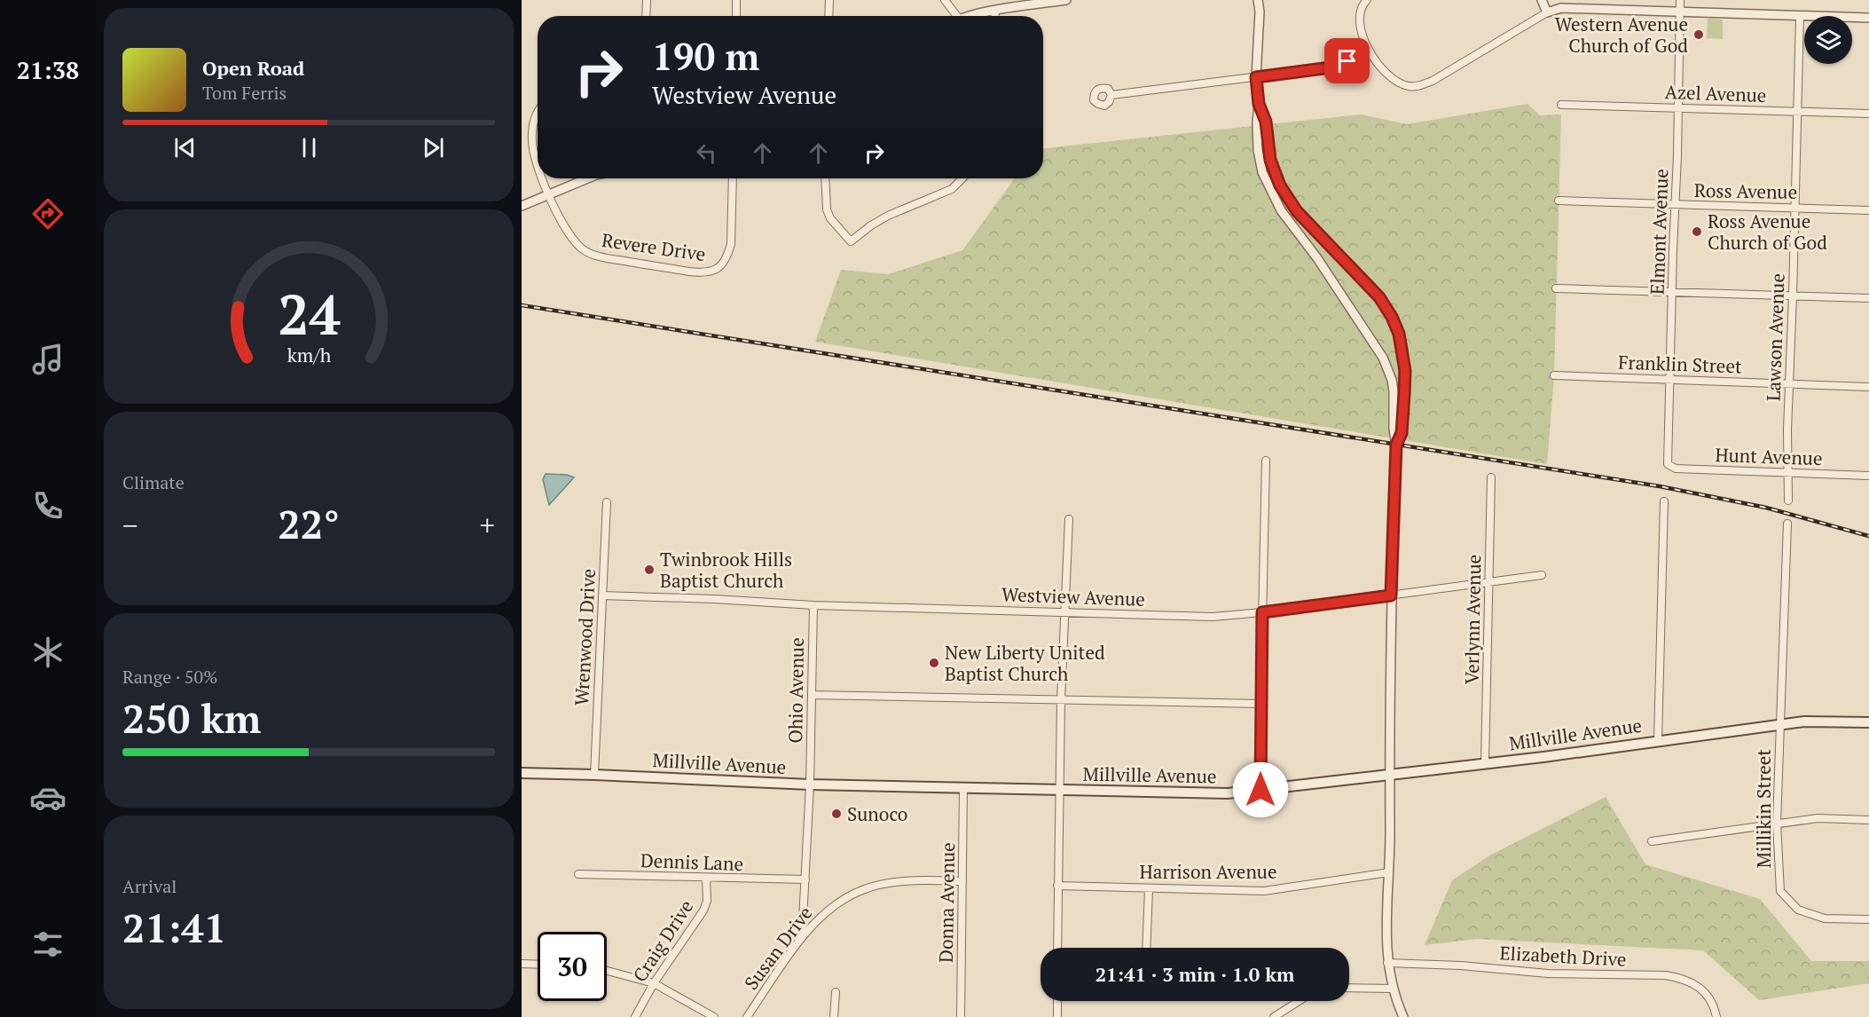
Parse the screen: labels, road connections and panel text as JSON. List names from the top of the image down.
{
  "streets": {
    "main road": ["Millville Avenue"],
    "street": [
      "Azel Avenue",
      "Ross Avenue",
      "Elmont Avenue",
      "Revere Drive",
      "Lawson Avenue",
      "Franklin Street",
      "Hunt Avenue",
      "Westview Avenue",
      "Verlynn Avenue",
      "Wrenwood Drive",
      "Ohio Avenue",
      "Millikin Street",
      "Dennis Lane",
      "Harrison Avenue",
      "Donna Avenue",
      "Craig Drive",
      "Susan Drive",
      "Elizabeth Drive"
    ]
  },
  "crossings": [
    ["Azel Avenue", "Elmont Avenue"],
    ["Azel Avenue", "Lawson Avenue"],
    ["Ross Avenue", "Elmont Avenue"],
    ["Ross Avenue", "Lawson Avenue"],
    ["Elmont Avenue", "Franklin Street"],
    ["Elmont Avenue", "Hunt Avenue"],
    ["Lawson Avenue", "Franklin Street"],
    ["Lawson Avenue", "Hunt Avenue"],
    ["Westview Avenue", "Verlynn Avenue"],
    ["Westview Avenue", "Wrenwood Drive"],
    ["Westview Avenue", "Ohio Avenue"],
    ["Verlynn Avenue", "Millville Avenue"],
    ["Wrenwood Drive", "Millville Avenue"],
    ["Ohio Avenue", "Millville Avenue"],
    ["Ohio Avenue", "Dennis Lane"],
    ["Ohio Avenue", "Susan Drive"],
    ["Millville Avenue", "Millikin Street"],
    ["Millville Avenue", "Donna Avenue"],
    ["Dennis Lane", "Craig Drive"],
    ["Donna Avenue", "Susan Drive"]
  ],
  "places": [
    "Western Avenue Church of God",
    "Ross Avenue Church of God",
    "Twinbrook Hills Baptist Church",
    "New Liberty United Baptist Church",
    "Sunoco"
  ],
  "page": {
    "tabs": "21:38",
    "turn": ["190 m", "Westview Avenue"],
    "song": ["Open Road", "Tom Ferris"],
    "tile": [
      "Climate",
      ["Range · 50%", "250 km"],
      ["Arrival", "21:41"]
    ],
    "heat": ["−", "22°", "+"],
    "limit": "30",
    "trip": "21:41 · 3 min · 1.0 km",
    "gauge": ["24", "km/h"]
  }
}
